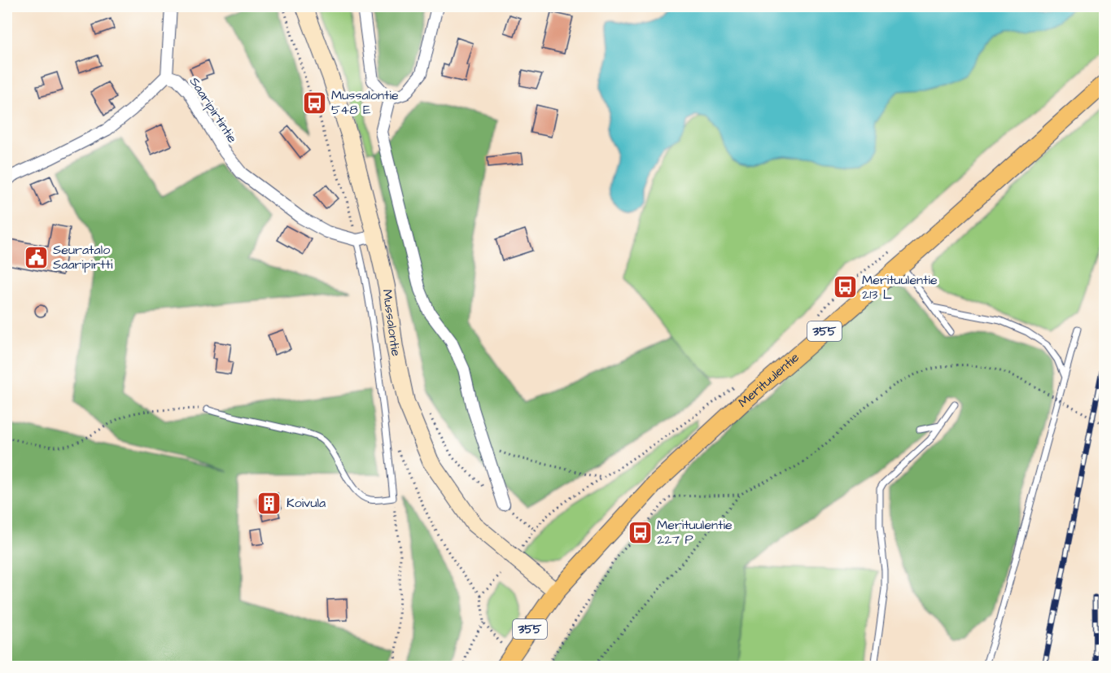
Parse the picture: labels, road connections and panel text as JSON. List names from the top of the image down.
{
  "streets": {
    "main road": ["Mussalontie", "355", "Merituulentie"],
    "street": ["Saaripirtintie"]
  },
  "crossings": [
    ["Saaripirtintie", "Mussalontie"],
    ["Mussalontie", "Merituulentie"]
  ],
  "places": {
    "bus stop": ["Mussalontie 548 E", "Merituulentie 213 L", "Merituulentie 227 P"],
    "public building": ["Seuratalo Saaripirtti"],
    "building": ["Koivula"]
  }
}
